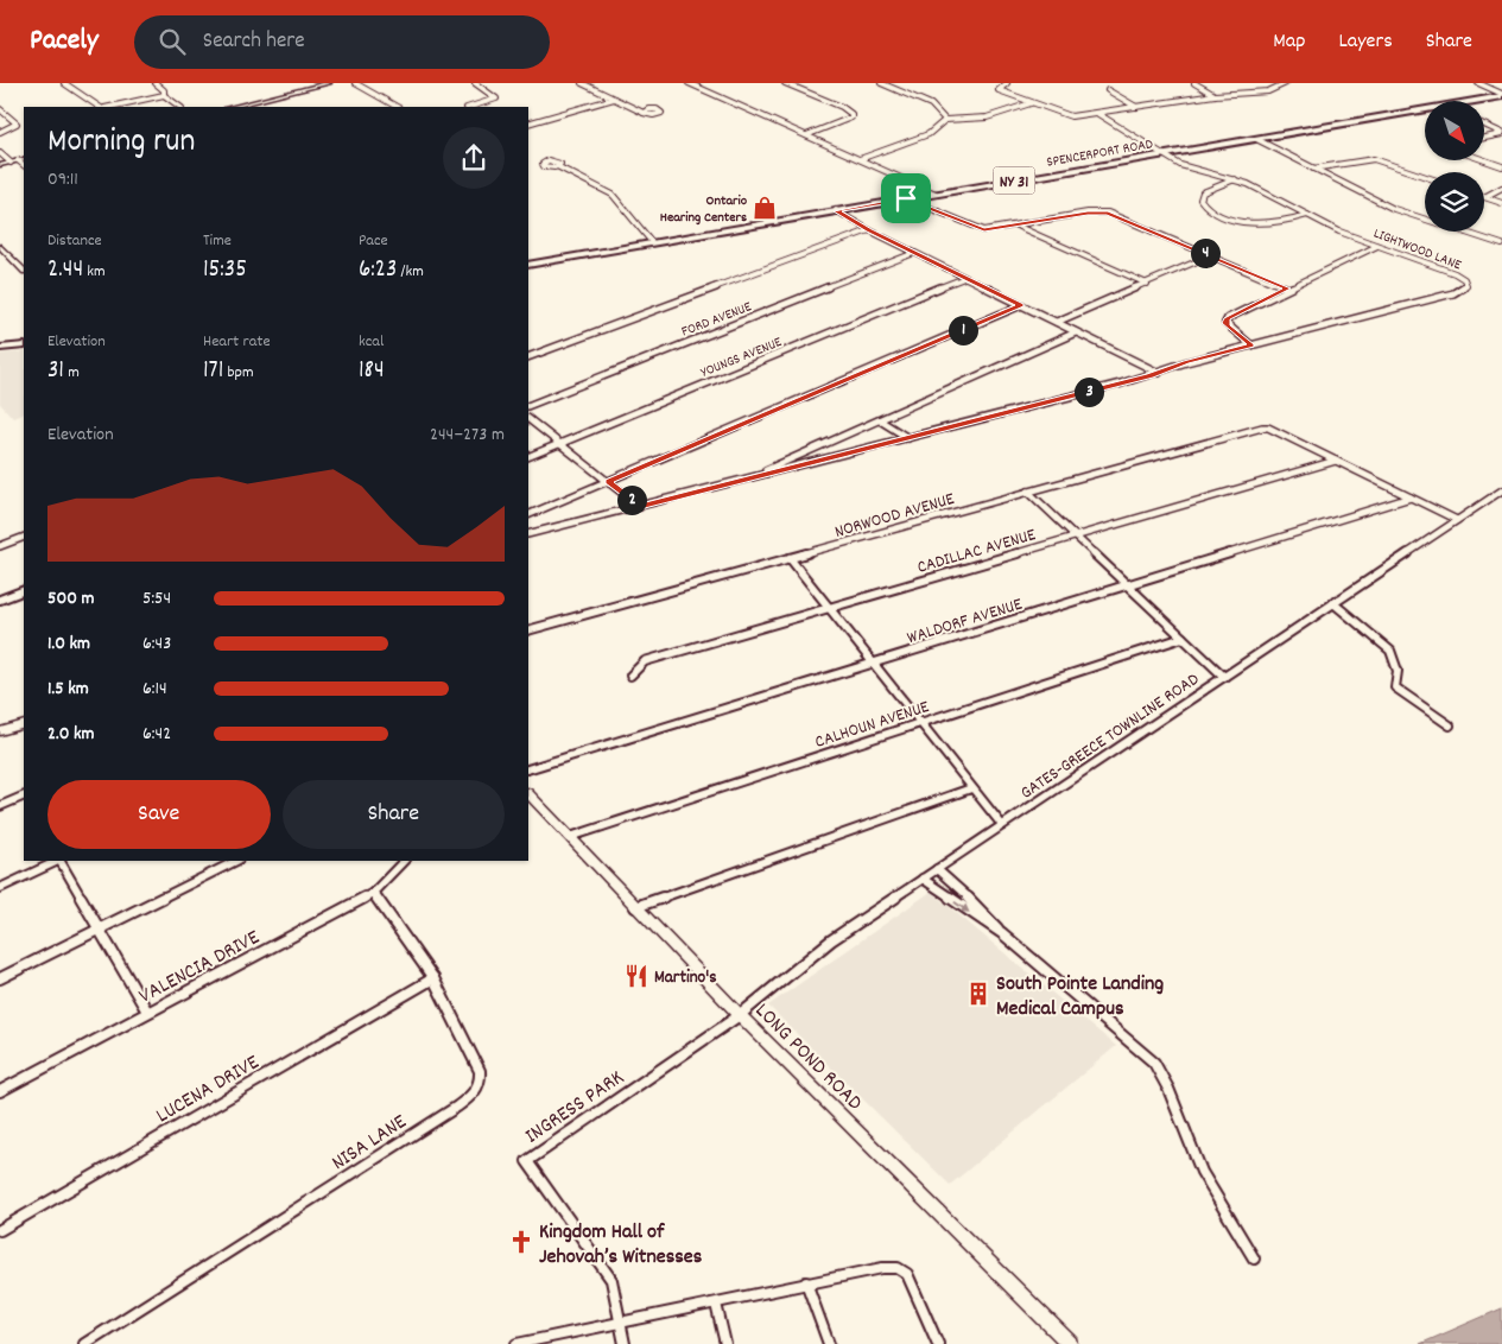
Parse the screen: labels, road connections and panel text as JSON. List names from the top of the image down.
{
  "streets": {
    "main road": ["SPENCERPORT ROAD", "NY 31", "LONG POND ROAD"],
    "street": [
      "LIGHTWOOD LANE",
      "FORD AVENUE",
      "YOUNGS AVENUE",
      "NORWOOD AVENUE",
      "CADILLAC AVENUE",
      "WALDORF AVENUE",
      "CALHOUN AVENUE",
      "GATES-GREECE TOWNLINE ROAD",
      "VALENCIA DRIVE",
      "LUCENA DRIVE",
      "INGRESS PARK",
      "NISA LANE"
    ]
  },
  "crossings": [
    ["SPENCERPORT ROAD", "LIGHTWOOD LANE"],
    ["NORWOOD AVENUE", "CADILLAC AVENUE"],
    ["CALHOUN AVENUE", "LONG POND ROAD"],
    ["GATES-GREECE TOWNLINE ROAD", "LONG POND ROAD"],
    ["GATES-GREECE TOWNLINE ROAD", "INGRESS PARK"],
    ["VALENCIA DRIVE", "NISA LANE"],
    ["LONG POND ROAD", "INGRESS PARK"],
    ["LUCENA DRIVE", "NISA LANE"]
  ],
  "places": {
    "shop": ["Ontario Hearing Centers"],
    "restaurant": ["Martino's"],
    "building": ["South Pointe Landing Medical Campus"],
    "church": ["Kingdom Hall of Jehovah’s Witnesses"]
  },
  "north": "bottom right",
  "page": {
    "header": "Pacely",
    "search": "Search here",
    "nav": ["Map", "Layers", "Share"],
    "heading": ["Morning run", "09:11"],
    "stats": [
      ["Distance", "2.44 km"],
      ["Time", "15:35"],
      ["Pace", "6:23 /km"],
      ["Elevation", "31 m"],
      ["Heart rate", "171 bpm"],
      ["kcal", "184"]
    ],
    "pins": [
      "4",
      "1",
      "3",
      "2"
    ],
    "chart": ["Elevation", "244–273 m"],
    "list": [
      {
        "name": "500 m",
        "note": "5:54"
      },
      {
        "name": "1.0 km",
        "note": "6:43"
      },
      {
        "name": "1.5 km",
        "note": "6:14"
      },
      {
        "name": "2.0 km",
        "note": "6:42"
      }
    ],
    "buttons": ["Save", "Share"]
  }
}
